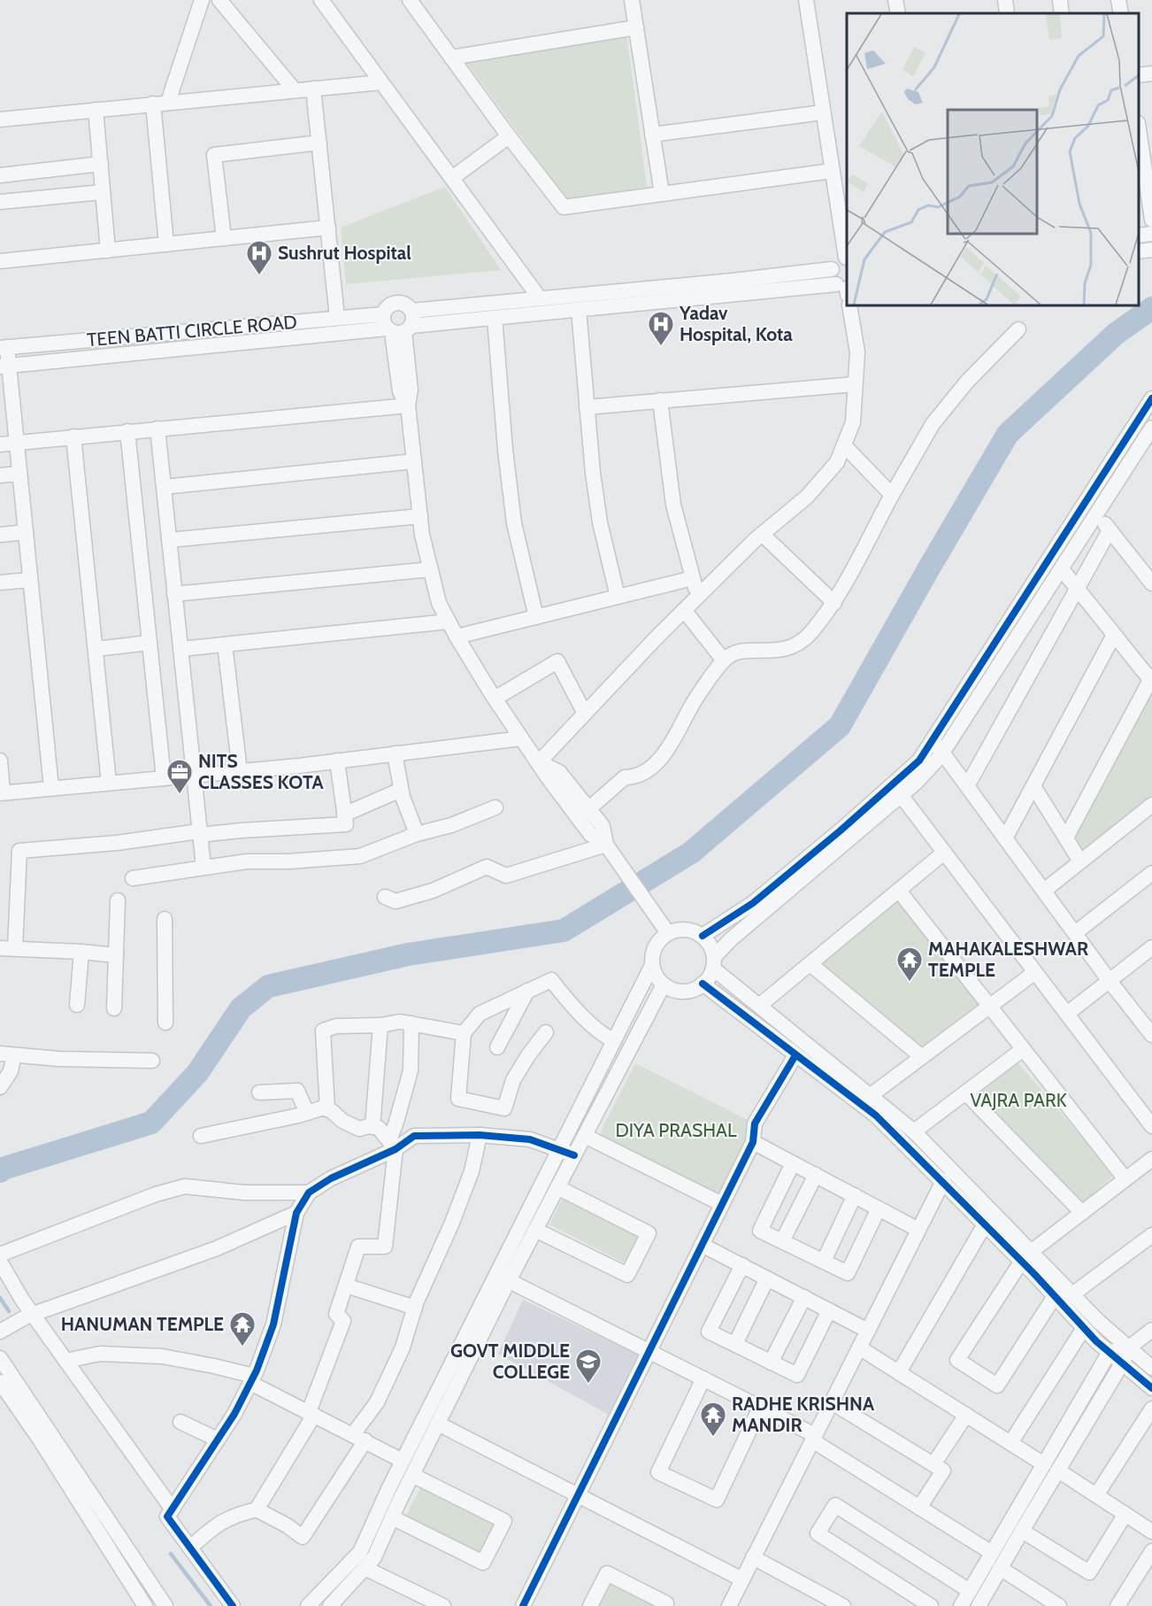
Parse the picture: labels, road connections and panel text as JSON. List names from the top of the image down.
{
  "streets": {
    "street": ["TEEN BATTI CIRCLE ROAD"]
  },
  "parks": ["VAJRA PARK", "DIYA PRASHAL"],
  "places": {
    "hospital": ["Sushrut Hospital", "Yadav Hospital, Kota"],
    "office": ["NITS CLASSES KOTA"],
    "temple": ["MAHAKALESHWAR TEMPLE", "HANUMAN TEMPLE", "RADHE KRISHNA MANDIR"],
    "school or university": ["GOVT MIDDLE COLLEGE"]
  }
}
